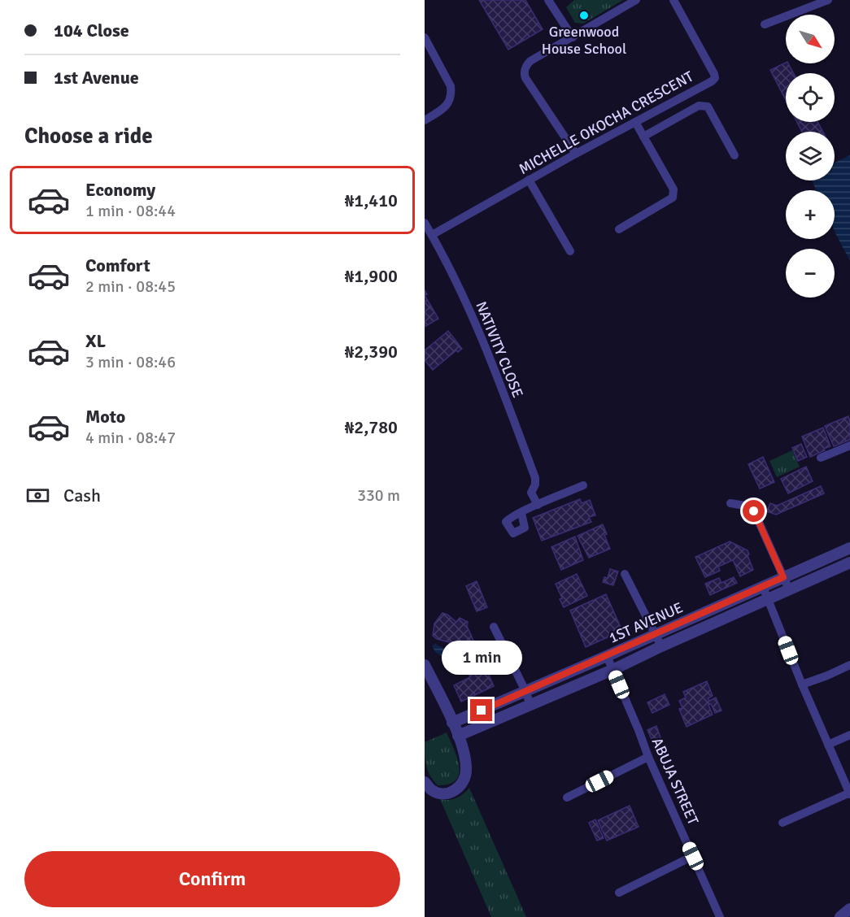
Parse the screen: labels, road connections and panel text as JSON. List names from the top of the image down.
{
  "streets": {
    "street": [
      "MICHELLE OKOCHA CRESCENT",
      "NATIVITY CLOSE",
      "1ST AVENUE",
      "ABUJA STREET"
    ]
  },
  "crossings": [
    ["MICHELLE OKOCHA CRESCENT", "NATIVITY CLOSE"],
    ["1ST AVENUE", "ABUJA STREET"]
  ],
  "places": ["Greenwood House School"],
  "north": "bottom right",
  "page": {
    "banner": ["104 Close", "1st Avenue"],
    "map_buttons": ["+", "−"],
    "heading": "Choose a ride",
    "list": [
      {
        "name": "Economy",
        "note": "1 min · 08:44",
        "value": "₦1,410"
      },
      {
        "name": "Comfort",
        "note": "2 min · 08:45",
        "value": "₦1,900"
      },
      {
        "name": "XL",
        "note": "3 min · 08:46",
        "value": "₦2,390"
      },
      {
        "name": "Moto",
        "note": "4 min · 08:47",
        "value": "₦2,780"
      }
    ],
    "pay": ["Cash", "330 m"],
    "bubble": "1 min",
    "buttons": "Confirm"
  }
}
